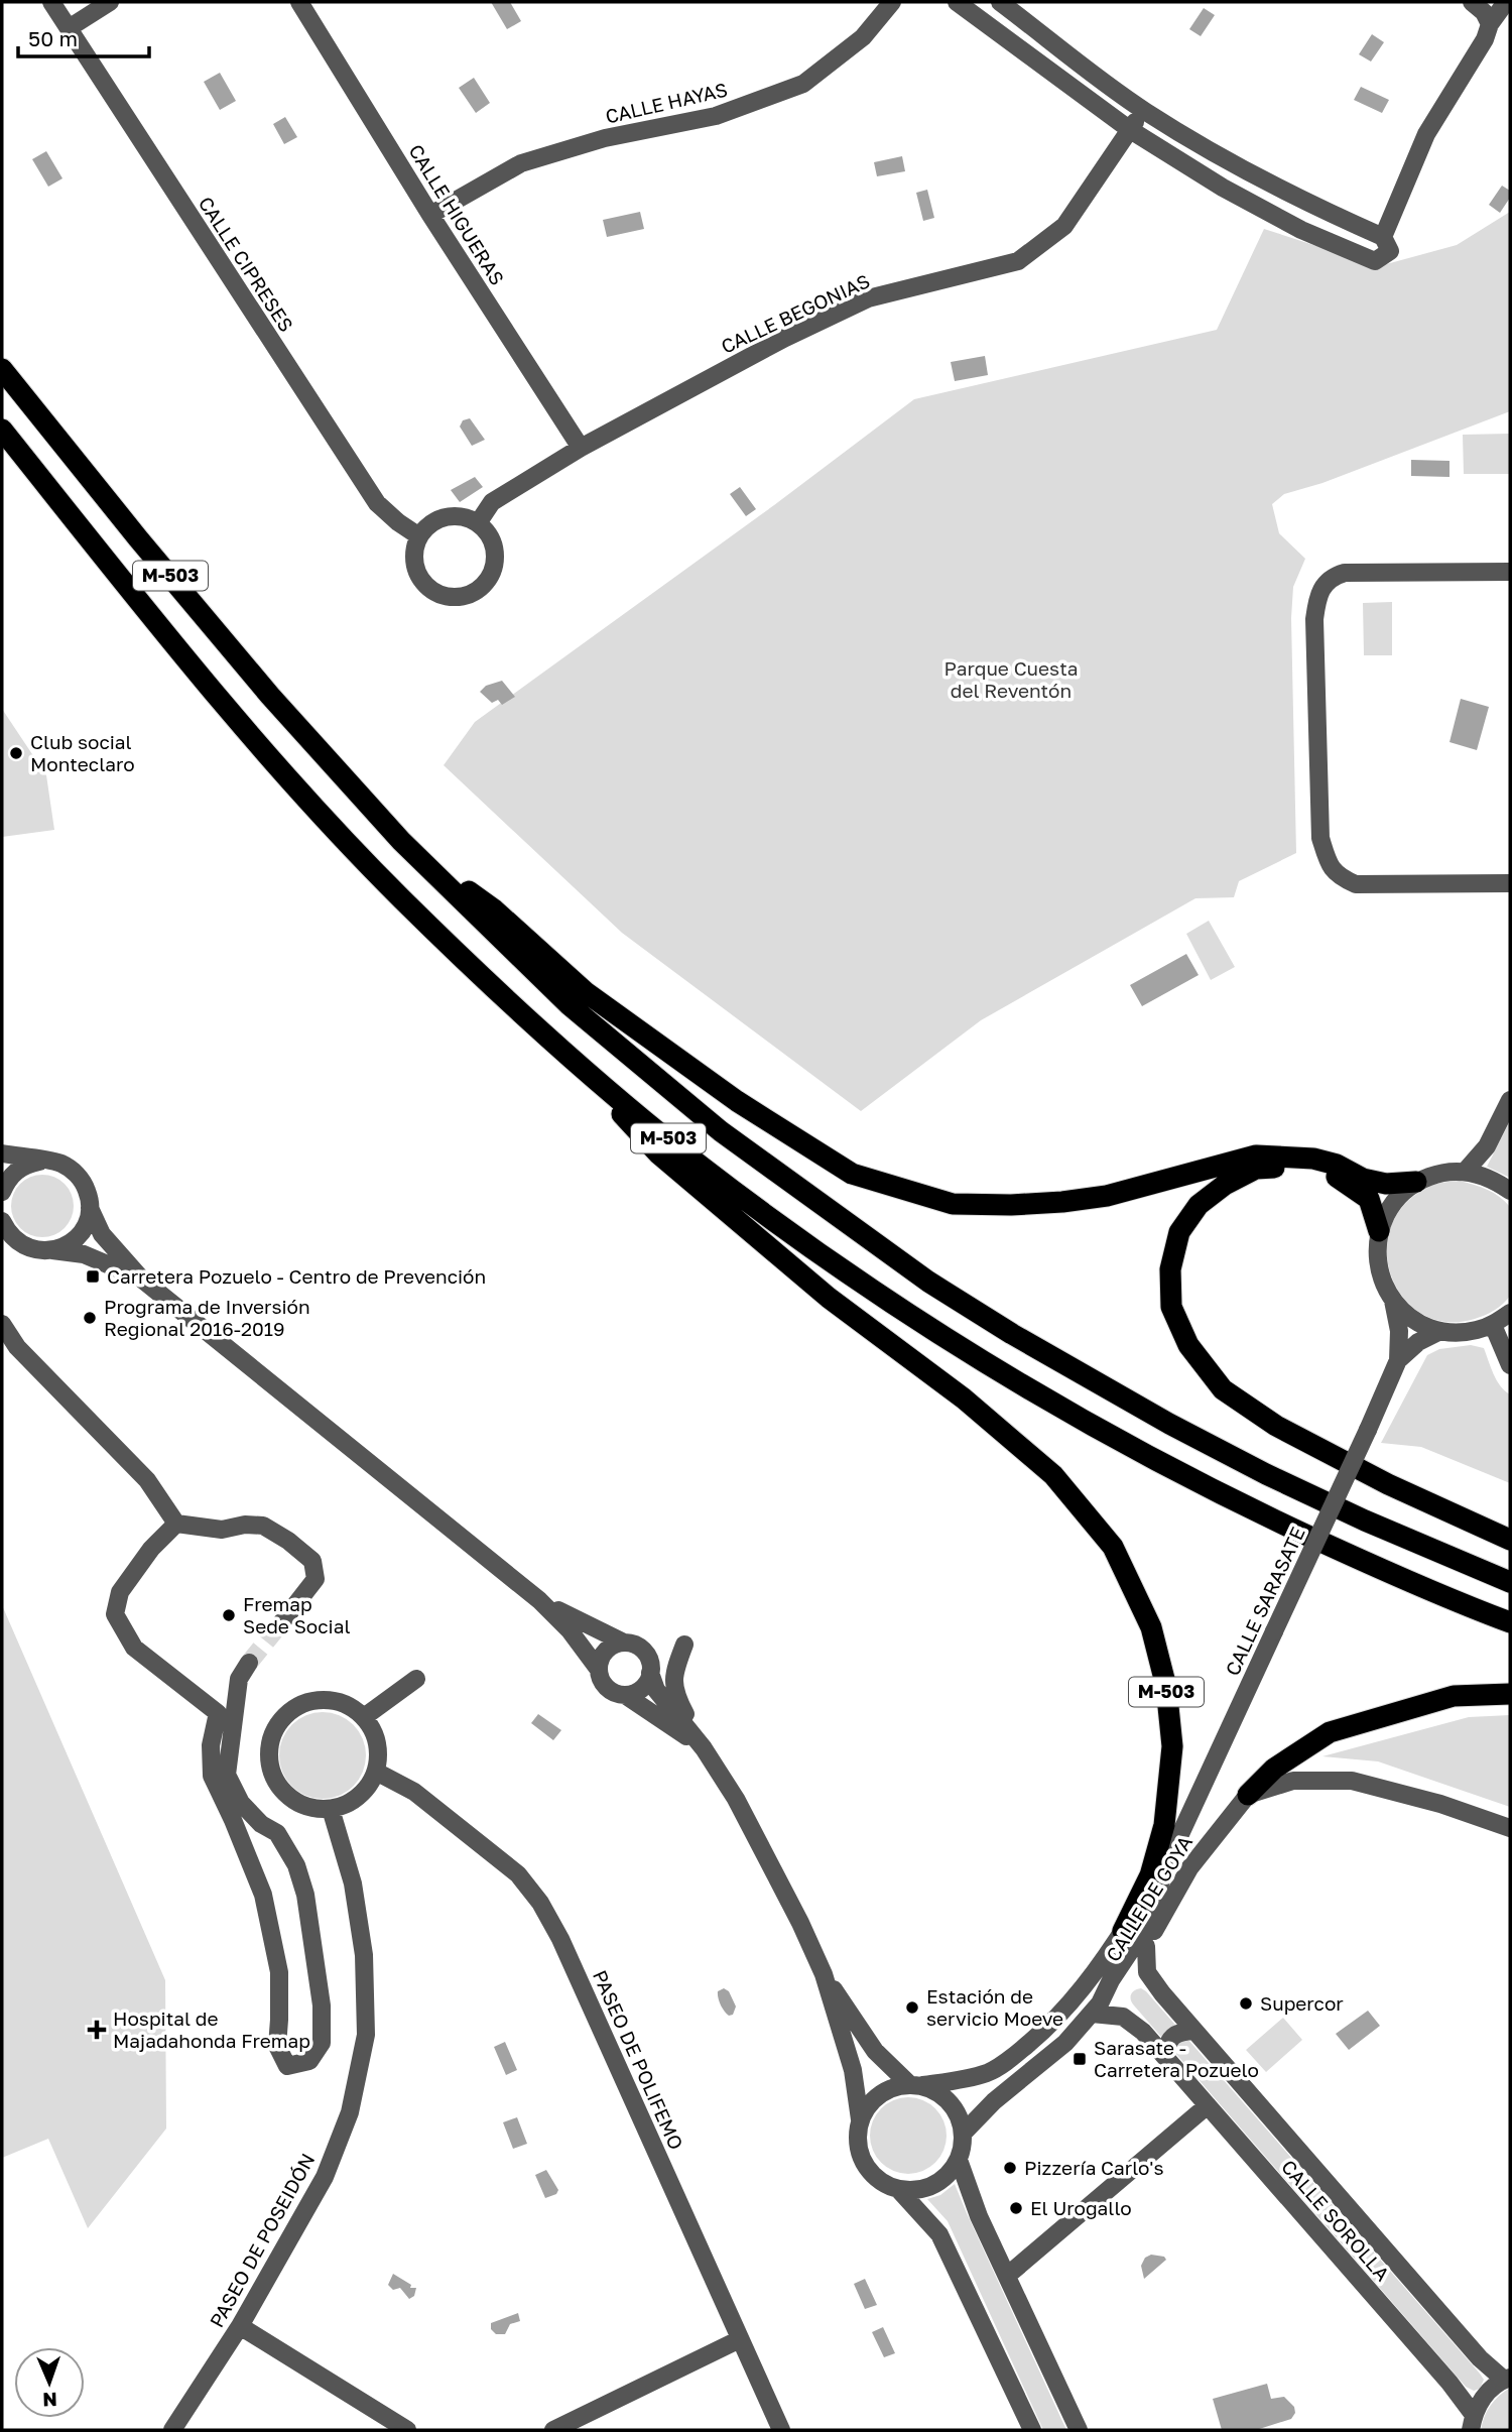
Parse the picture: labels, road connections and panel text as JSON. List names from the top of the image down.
{
  "streets": {
    "highway": ["M-503"],
    "street": [
      "CALLE HAYAS",
      "CALLE HIGUERAS",
      "CALLE CIPRESES",
      "CALLE BEGONIAS",
      "CALLE SARASATE",
      "CALLE DE GOYA",
      "PASEO DE POLIFEMO",
      "CALLE SOROLLA",
      "PASEO DE POSEIDÓN"
    ]
  },
  "crossings": [
    ["CALLE HAYAS", "CALLE HIGUERAS"],
    ["CALLE HIGUERAS", "CALLE BEGONIAS"],
    ["CALLE CIPRESES", "CALLE BEGONIAS"],
    ["M-503", "CALLE SARASATE"],
    ["CALLE SARASATE", "CALLE DE GOYA"],
    ["CALLE SARASATE", "CALLE SOROLLA"],
    ["CALLE DE GOYA", "CALLE SOROLLA"],
    ["PASEO DE POLIFEMO", "PASEO DE POSEIDÓN"]
  ],
  "parks": ["Parque Cuesta del Reventón"],
  "places": {
    "other": [
      "Club social Monteclaro",
      "Programa de Inversión Regional 2016-2019",
      "Fremap Sede Social",
      "Supercor",
      "Estación de servicio Moeve",
      "Pizzería Carlo's",
      "El Urogallo"
    ],
    "transit": ["Carretera Pozuelo - Centro de Prevención", "Sarasate - Carretera Pozuelo"],
    "health": ["Hospital de Majadahonda Fremap"]
  },
  "scale_bar": "50 m",
  "north": "bottom"
}
